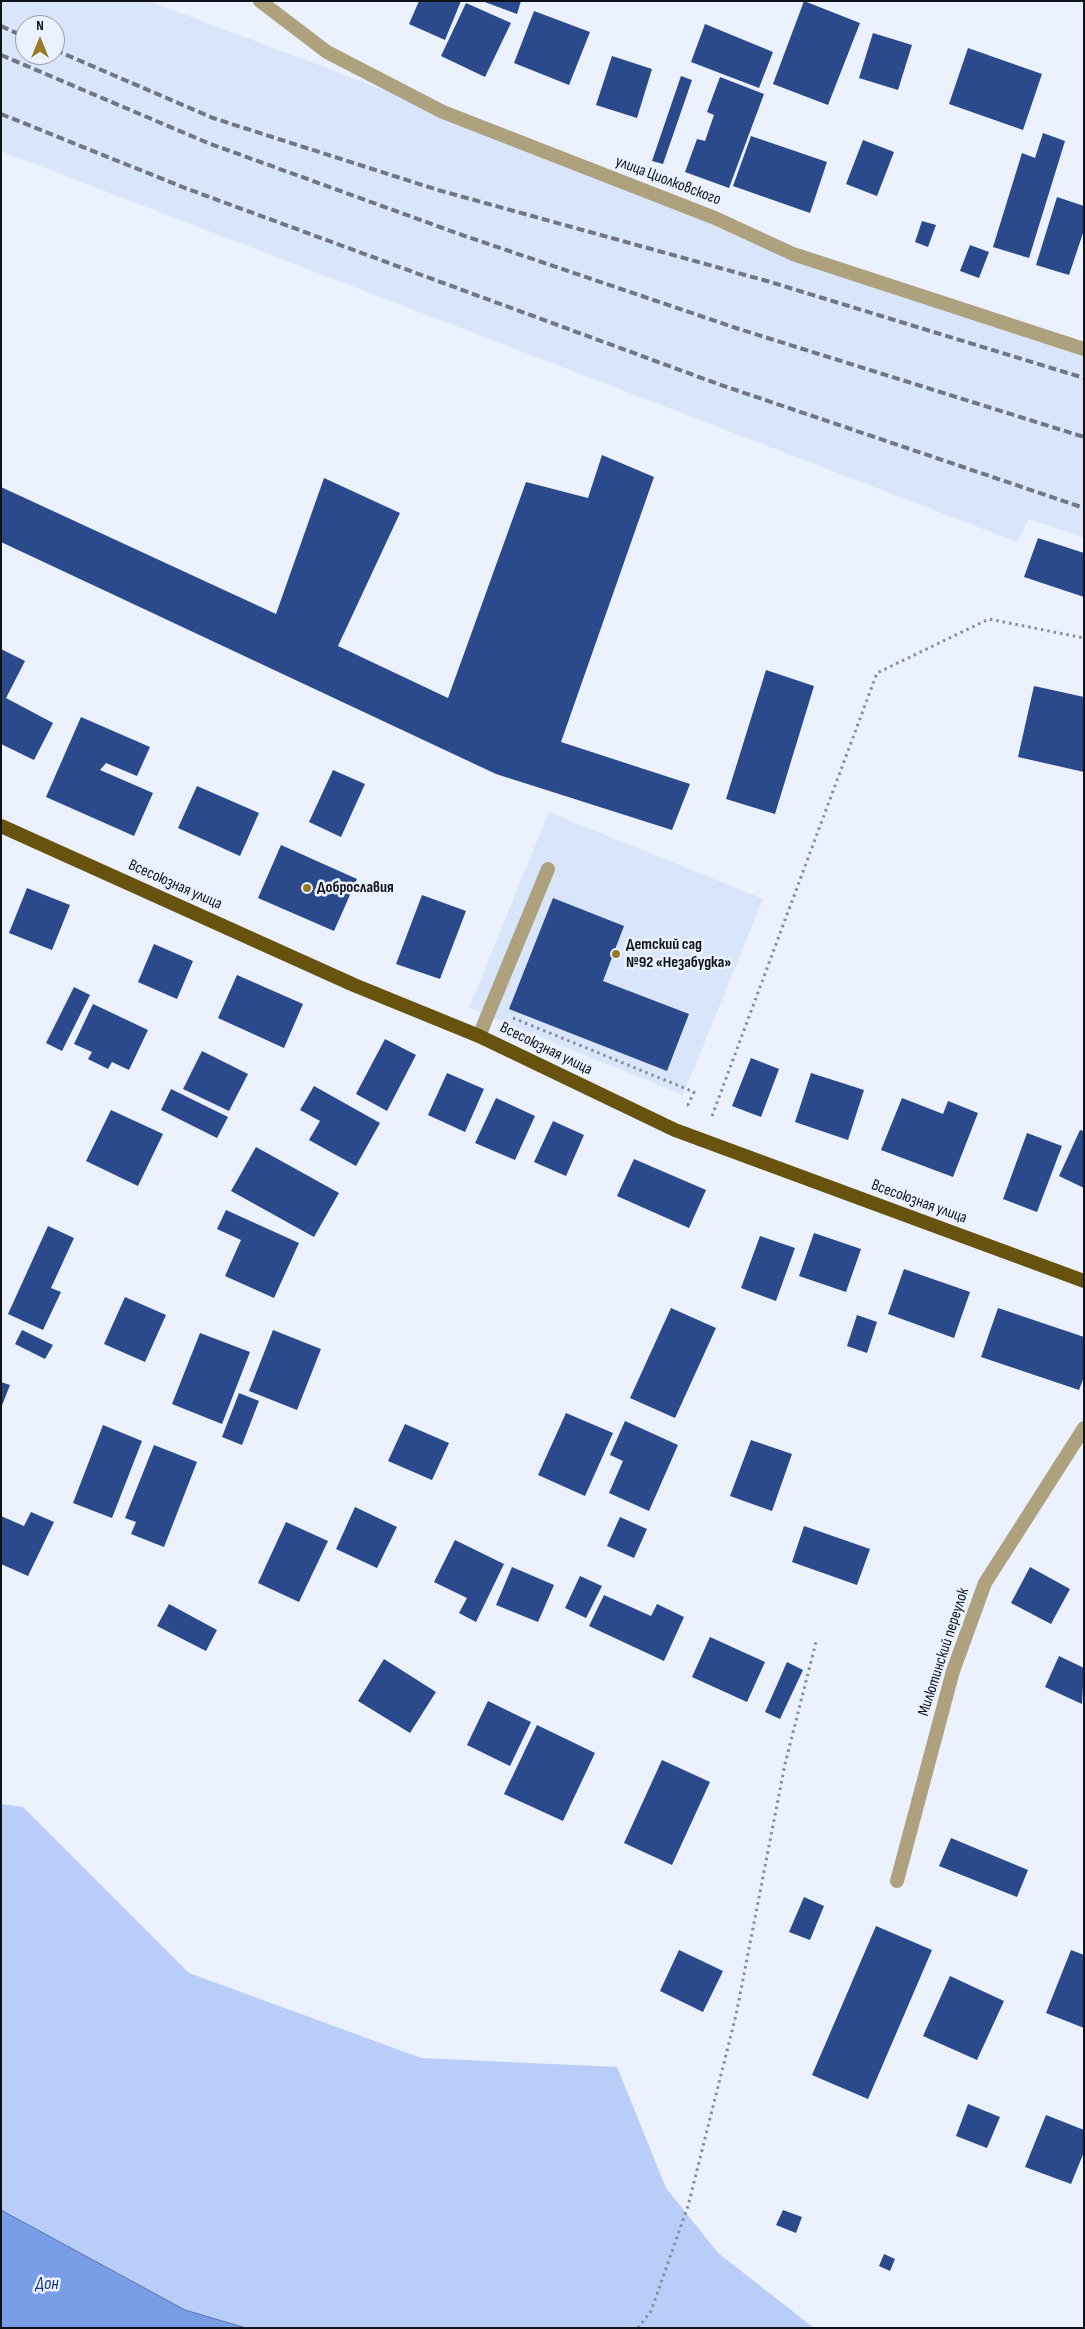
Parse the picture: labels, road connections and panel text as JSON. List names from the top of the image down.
{
  "streets": {
    "highway": ["Всесоюзная улица"],
    "street": ["улица Циолковского", "Милютинский переулок"]
  },
  "water": ["Дон"],
  "places": ["Доброславия", "Детский сад №92 «Незабудка»"],
  "north": "top"
}
